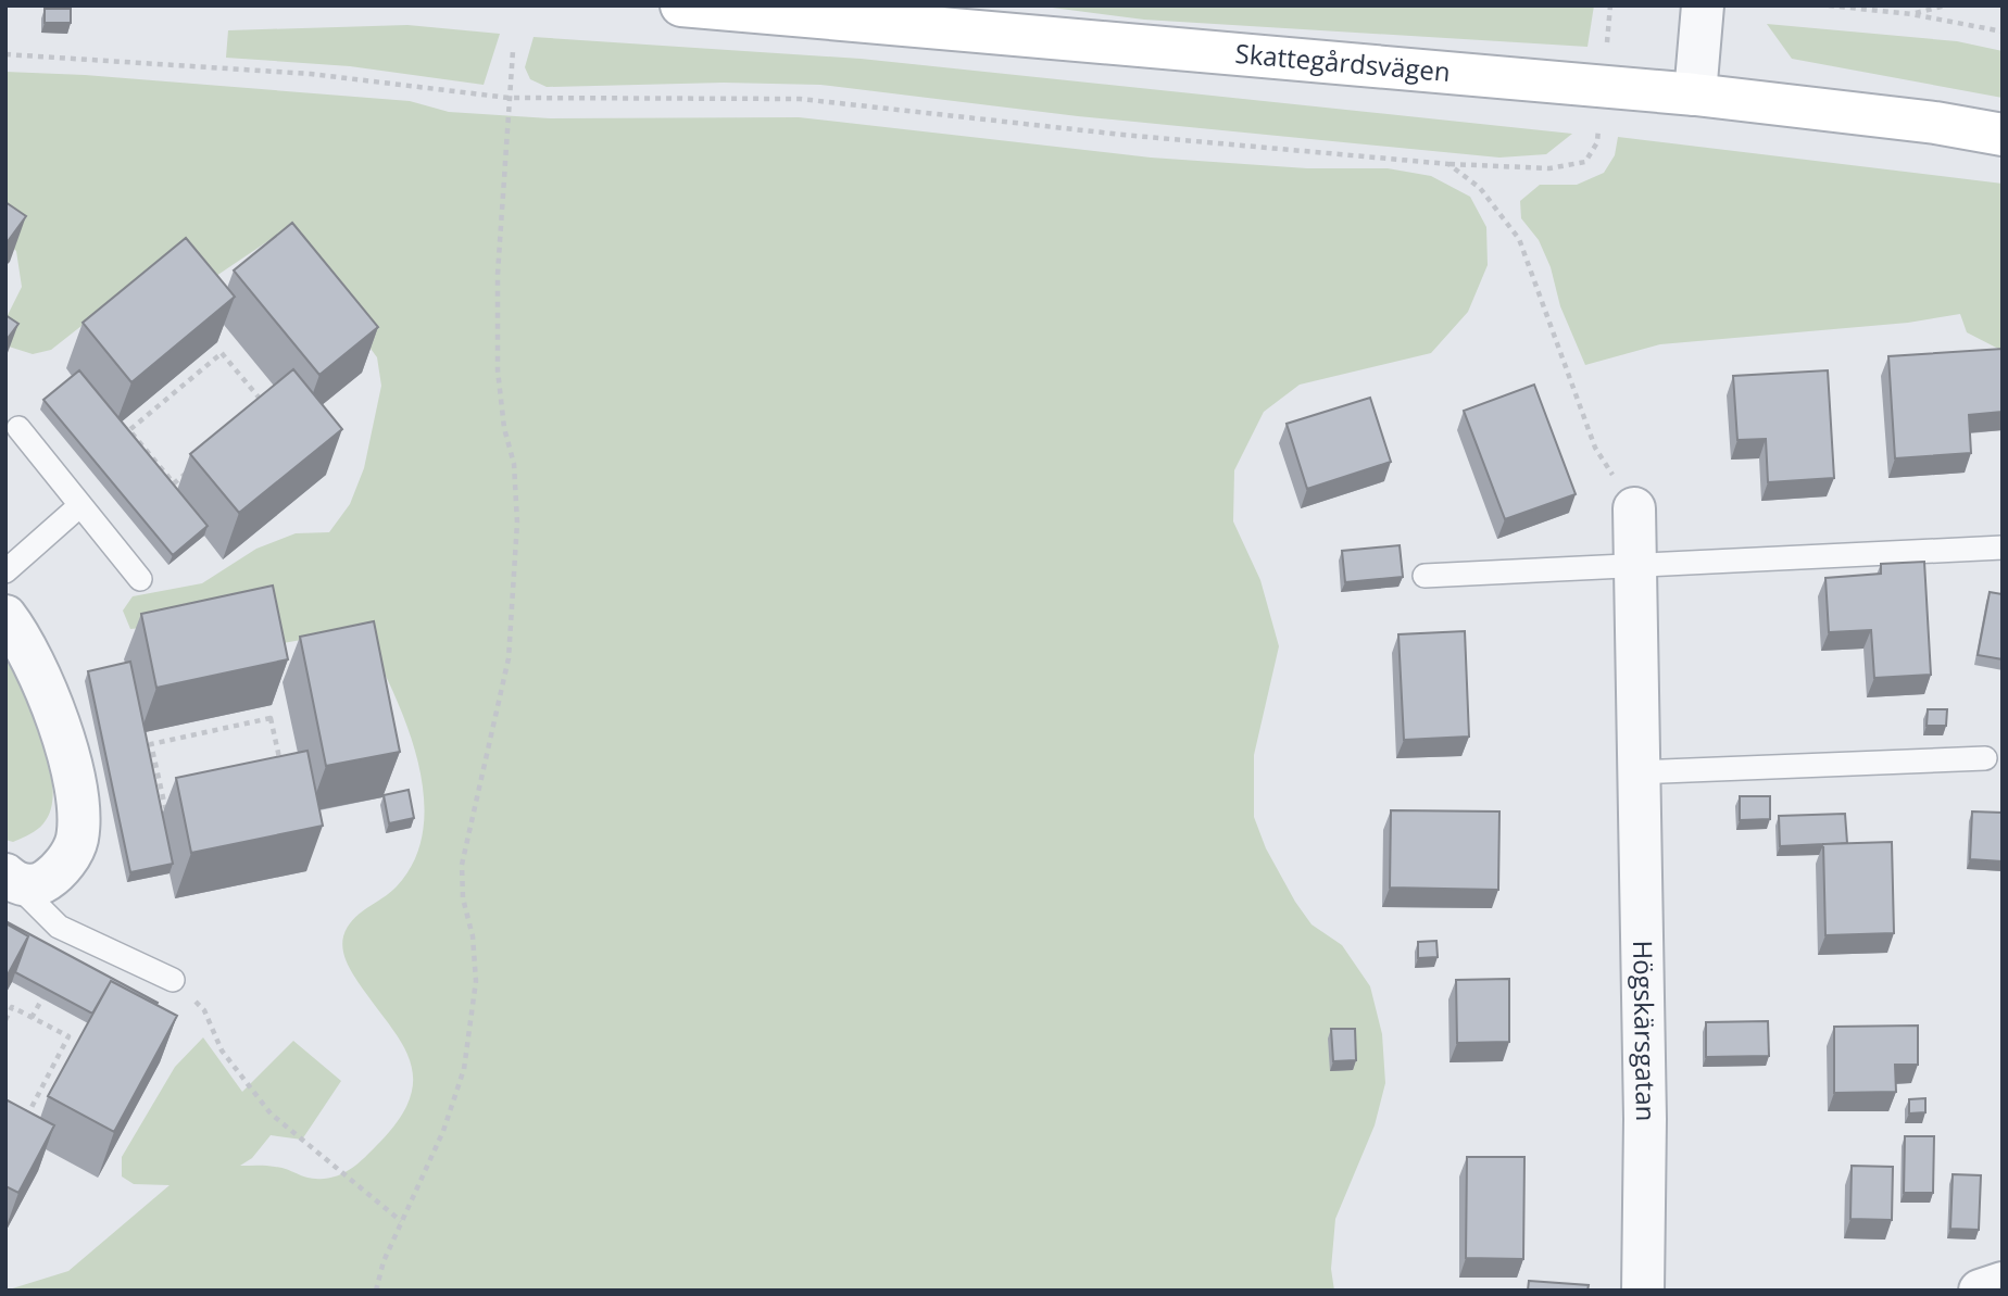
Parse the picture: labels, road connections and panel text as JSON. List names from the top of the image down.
{
  "streets": {
    "street": ["Skattegårdsvägen", "Högskärsgatan"]
  }
}
